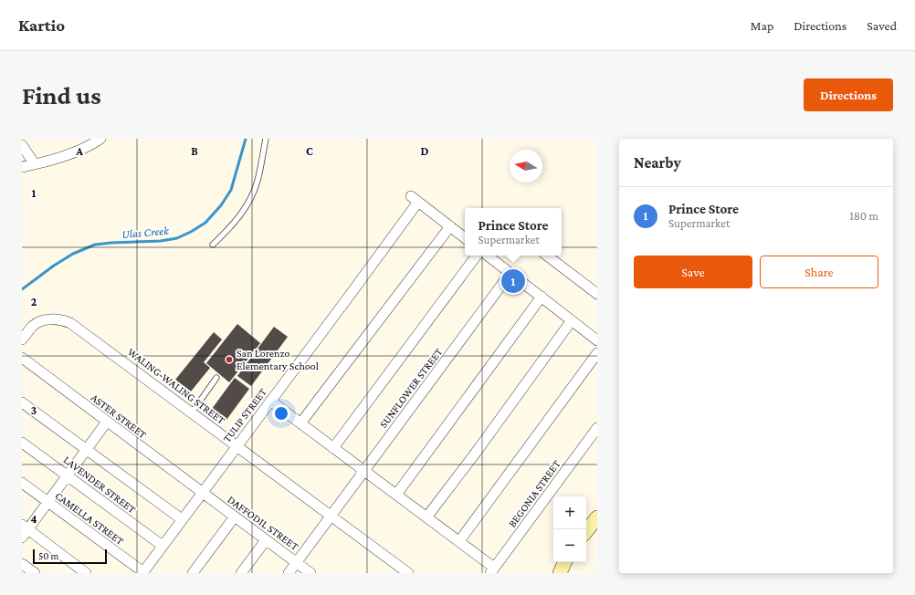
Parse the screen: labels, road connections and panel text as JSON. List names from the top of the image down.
{
  "streets": {
    "street": [
      "WALING-WALING STREET",
      "SUNFLOWER STREET",
      "TULIP STREET",
      "ASTER STREET",
      "LAVENDER STREET",
      "BEGONIA STREET",
      "CAMELLA STREET",
      "DAFFODIL STREET"
    ]
  },
  "crossings": [
    ["WALING-WALING STREET", "SUNFLOWER STREET"],
    ["WALING-WALING STREET", "TULIP STREET"],
    ["SUNFLOWER STREET", "DAFFODIL STREET"],
    ["TULIP STREET", "ASTER STREET"],
    ["TULIP STREET", "LAVENDER STREET"],
    ["TULIP STREET", "CAMELLA STREET"],
    ["TULIP STREET", "DAFFODIL STREET"],
    ["ASTER STREET", "DAFFODIL STREET"]
  ],
  "water": ["Ulas Creek"],
  "places": ["San Lorenzo Elementary School"],
  "scale_bar": "50 m",
  "north": "left",
  "page": {
    "header": "Kartio",
    "nav": ["Map", "Directions", "Saved"],
    "buttons": [
      "Directions",
      ["Save", "Share"]
    ],
    "title": "Find us",
    "heading": "Nearby",
    "list": [
      {
        "mark": "1",
        "name": "Prince Store",
        "note": "Supermarket",
        "value": "180 m"
      }
    ],
    "popup": ["Prince Store", "Supermarket"],
    "pins": "1",
    "map_buttons": ["+", "−"],
    "scale": "50 m"
  },
  "grid": {
    "columns": [
      "A",
      "B",
      "C",
      "D"
    ],
    "rows": [
      "1",
      "2",
      "3",
      "4"
    ]
  }
}
